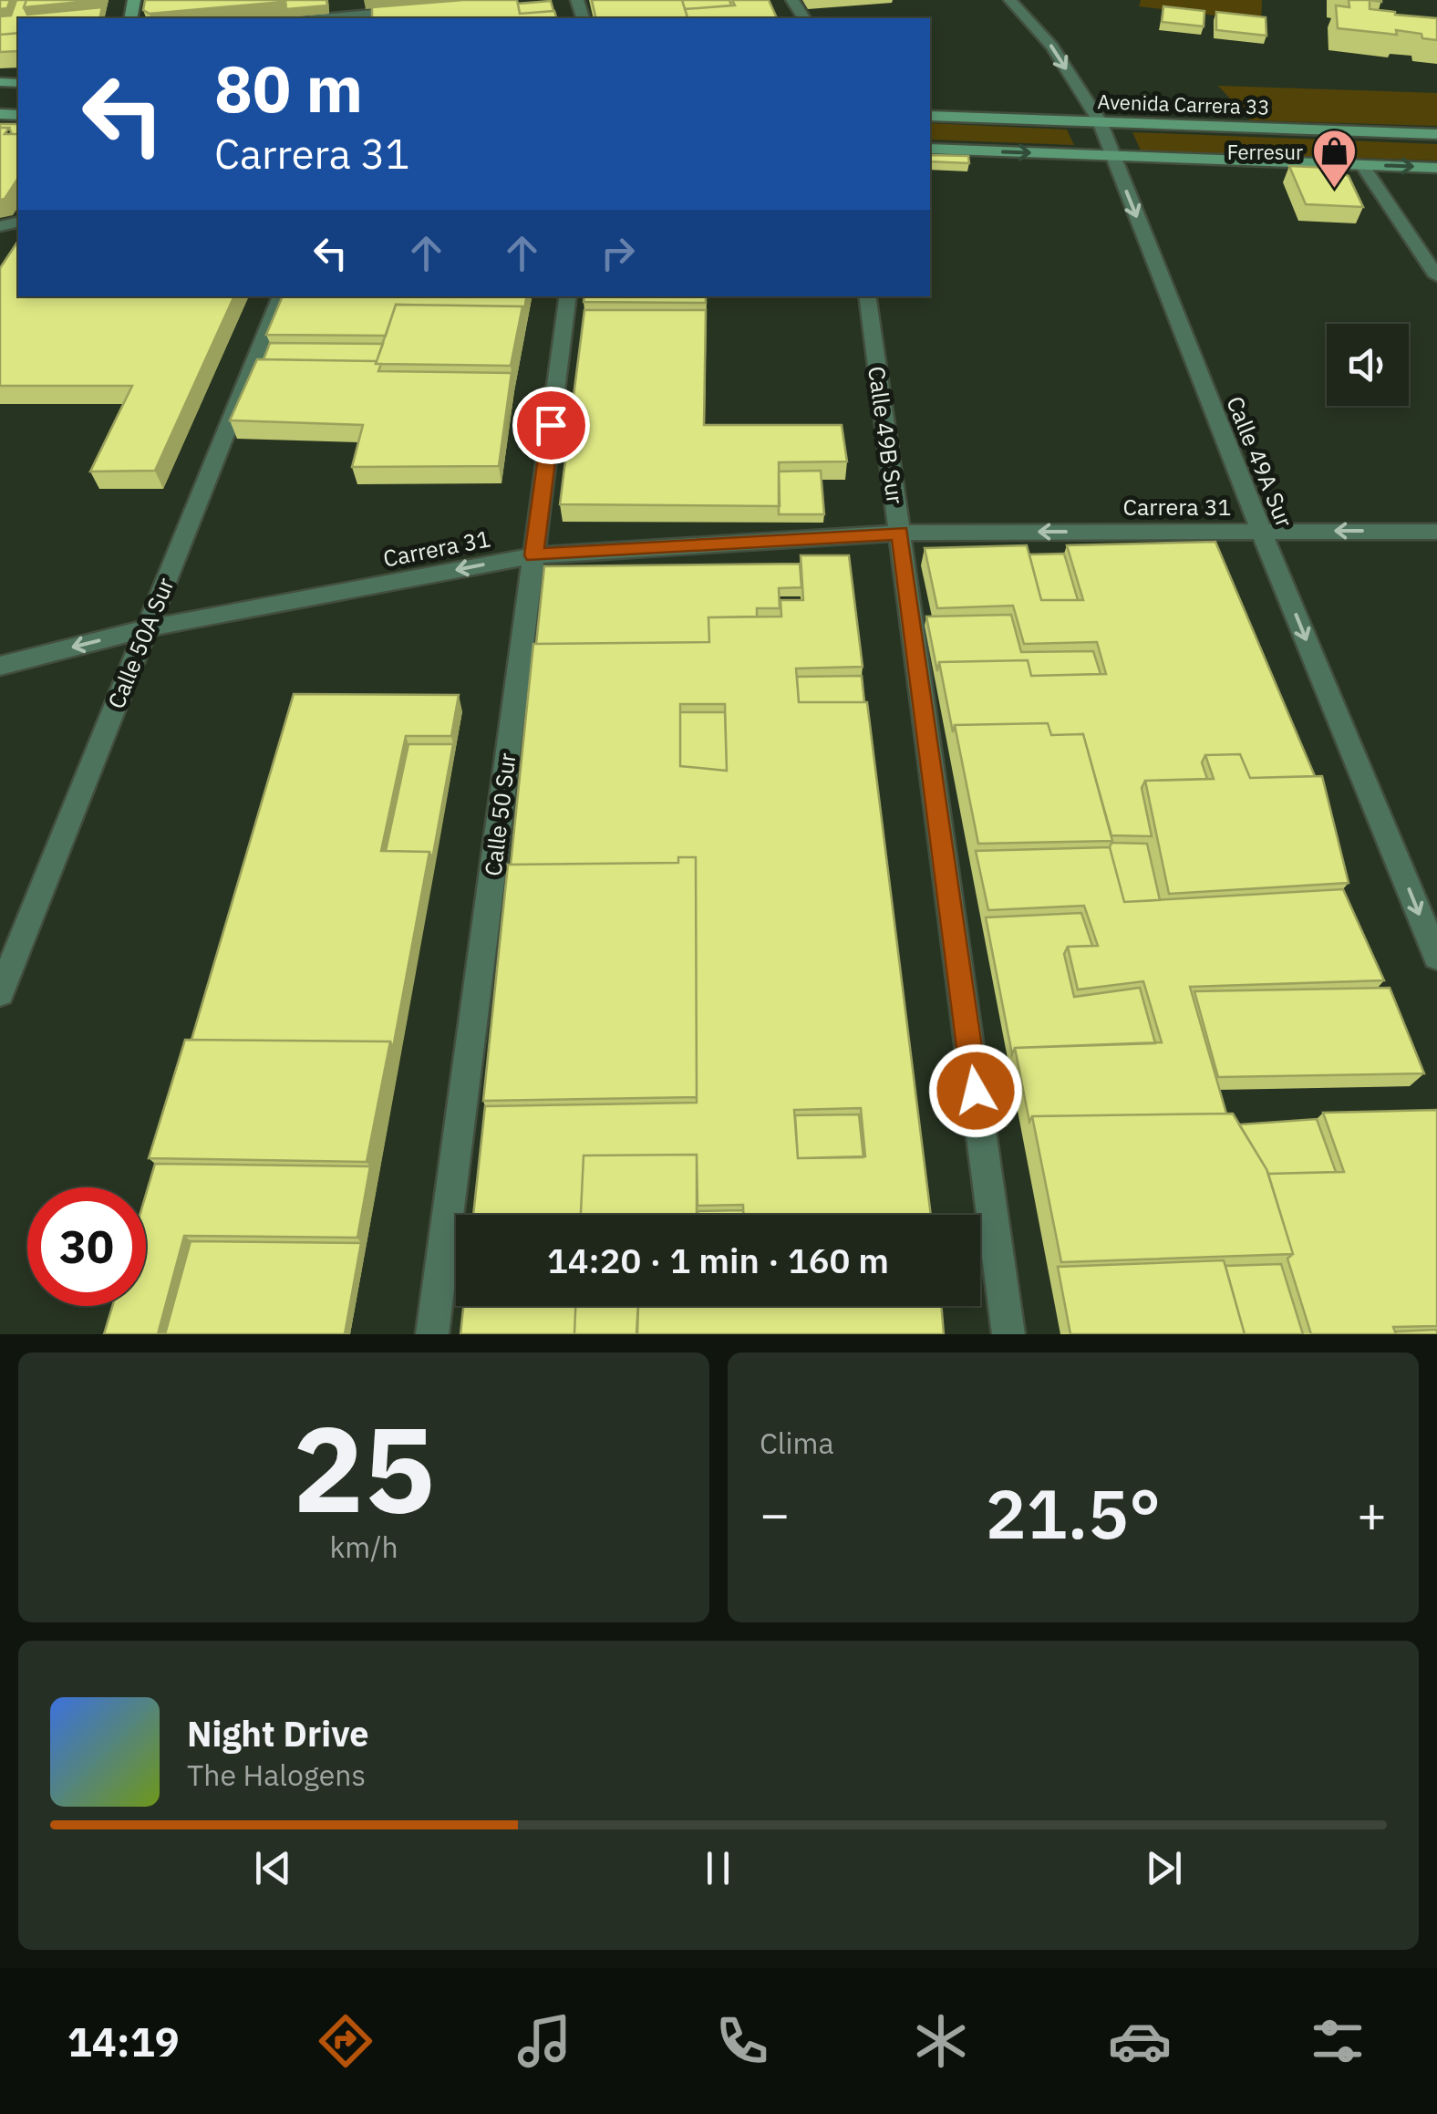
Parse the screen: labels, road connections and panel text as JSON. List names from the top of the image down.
{
  "streets": {
    "main road": ["Avenida Carrera 33"],
    "street": [
      "Calle 49B Sur",
      "Calle 49A Sur",
      "Carrera 31",
      "Calle 50A Sur",
      "Calle 50 Sur"
    ]
  },
  "crossings": [
    ["Avenida Carrera 33", "Calle 49A Sur"],
    ["Calle 49B Sur", "Carrera 31"],
    ["Calle 49A Sur", "Carrera 31"],
    ["Carrera 31", "Calle 50A Sur"],
    ["Carrera 31", "Calle 50 Sur"]
  ],
  "one_way": ["Calle 49A Sur", "Carrera 31"],
  "places": {
    "shop": ["Ferresur"]
  },
  "page": {
    "turn": ["80 m", "Carrera 31"],
    "limit": "30",
    "trip": "14:20 · 1 min · 160 m",
    "tile": [
      ["25", "km/h"],
      "Clima"
    ],
    "heat": ["−", "21.5°", "+"],
    "song": ["Night Drive", "The Halogens"],
    "tabs": "14:19"
  }
}
